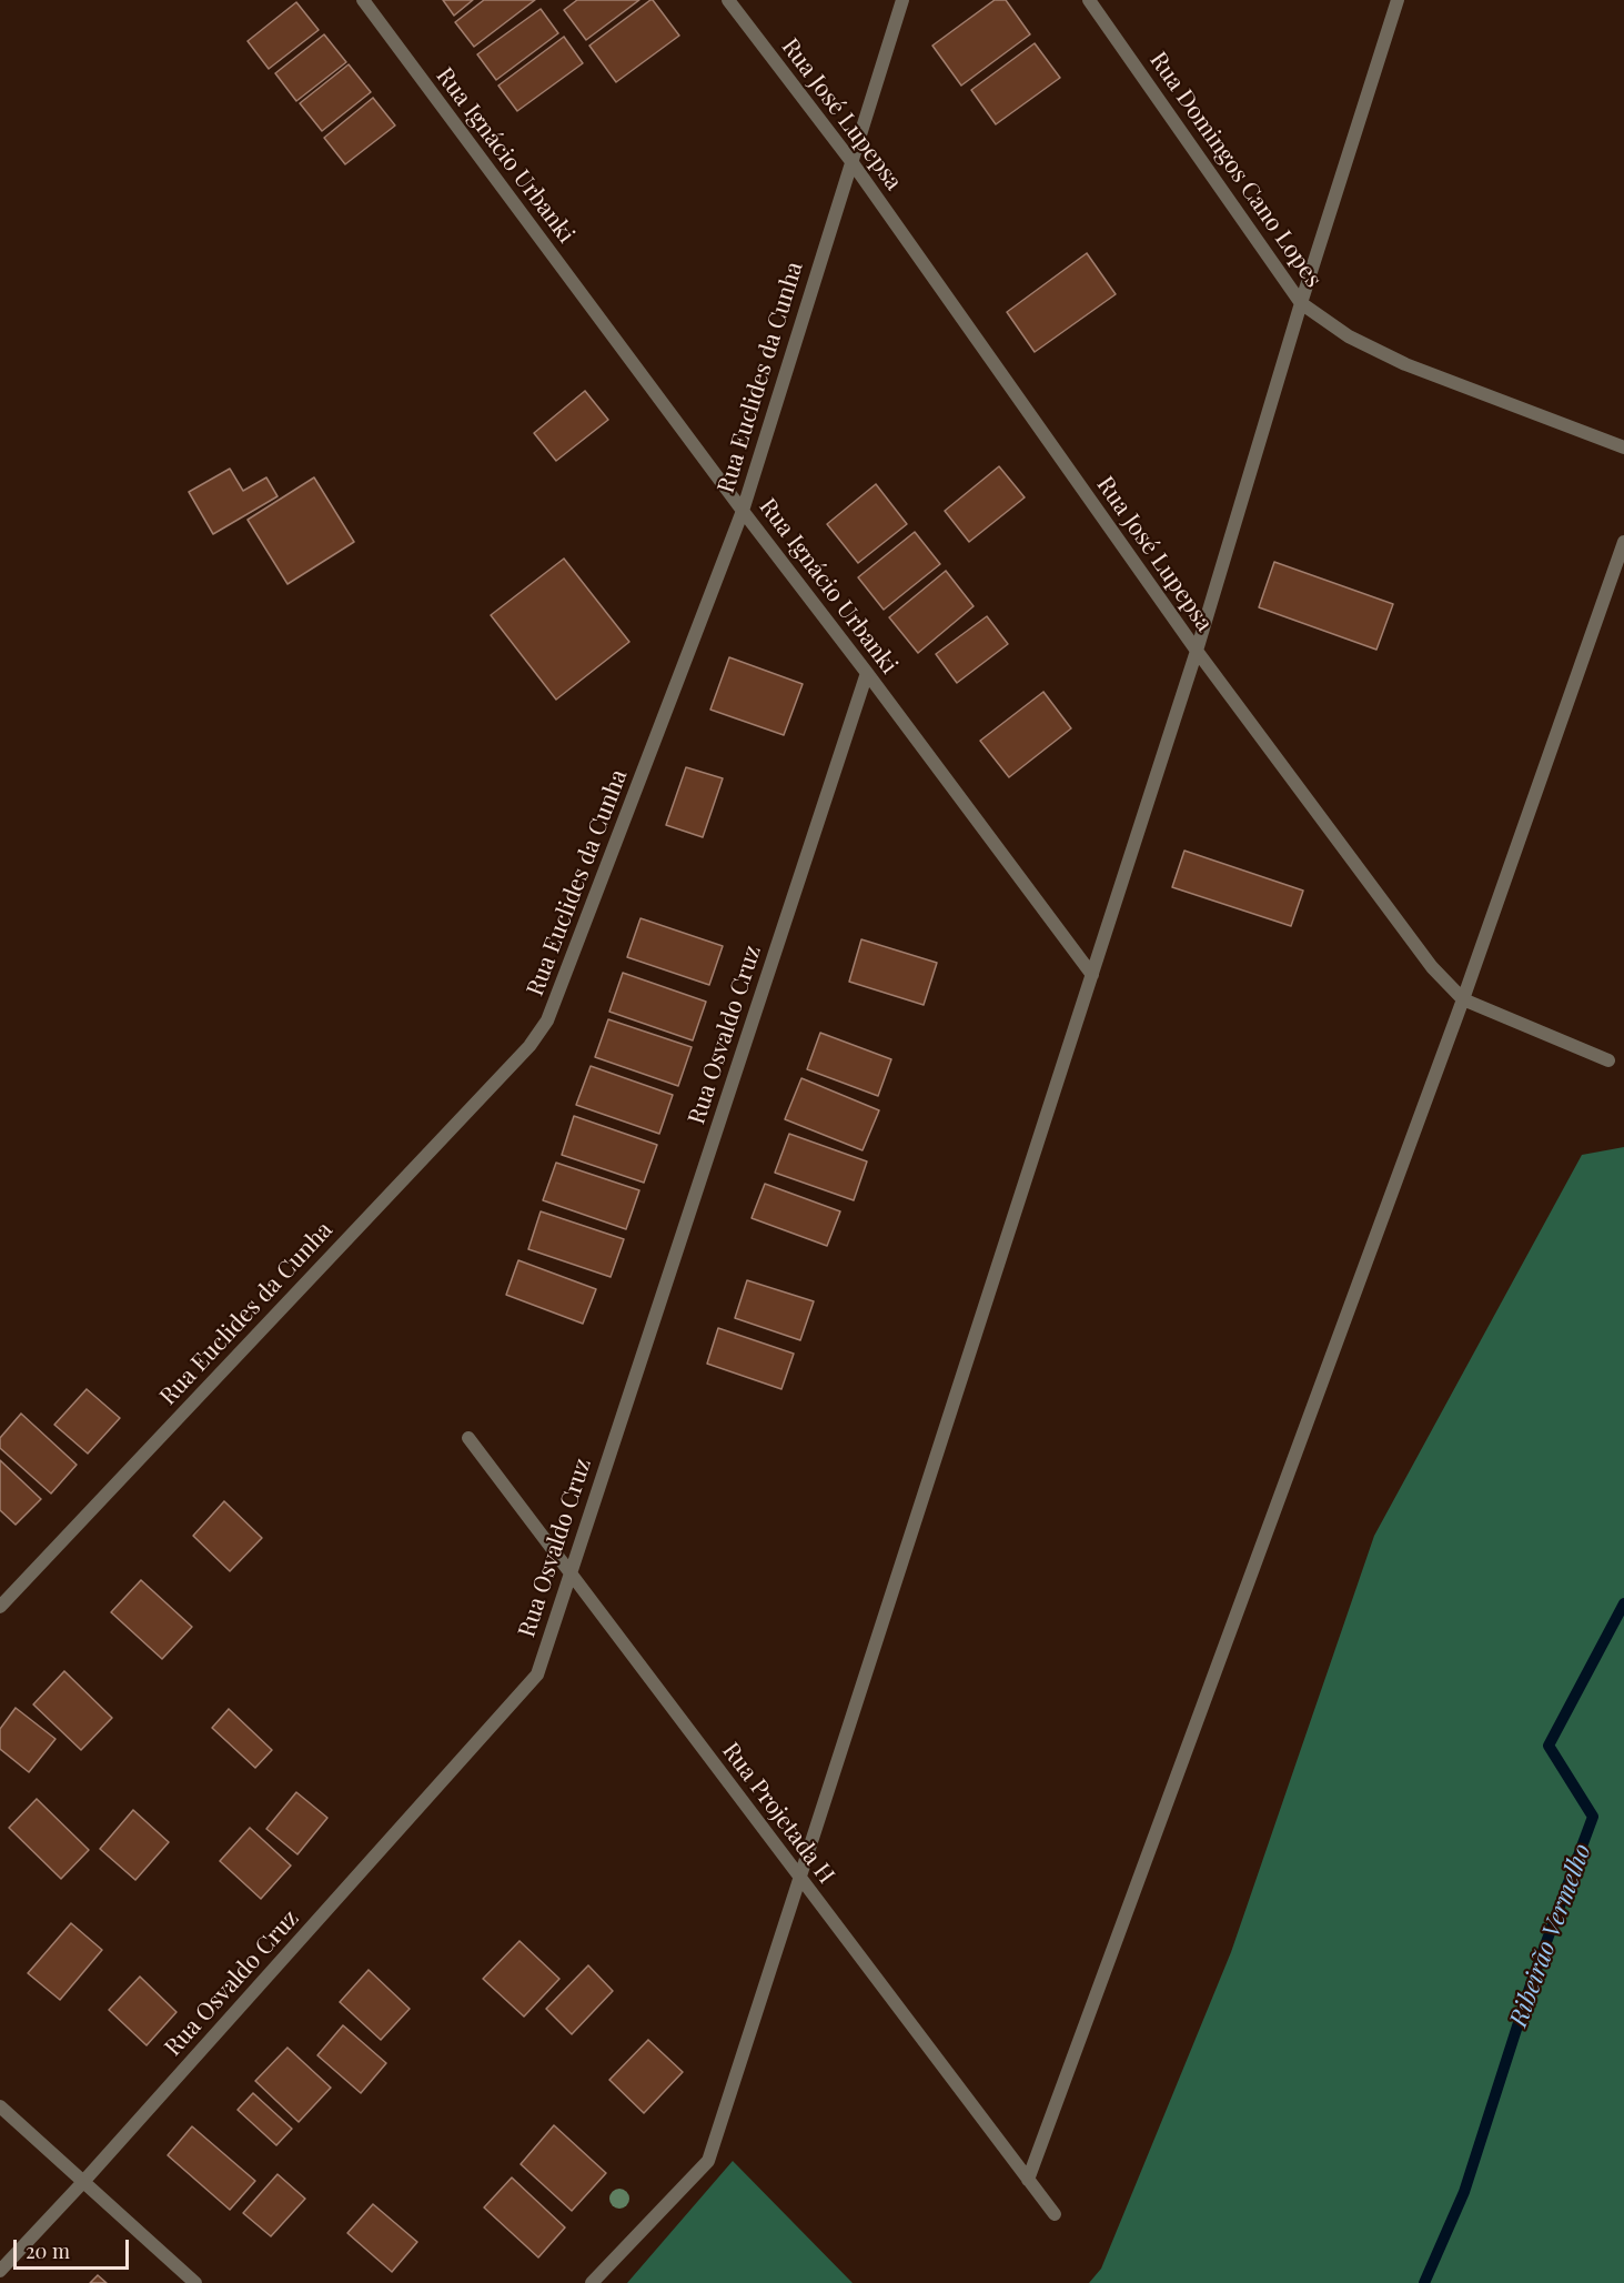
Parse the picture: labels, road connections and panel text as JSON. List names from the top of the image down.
{
  "streets": {
    "street": [
      "Rua José Lupepsa",
      "Rua Ignácio Urbanki",
      "Rua Domingos Cano Lopes",
      "Rua Euclides da Cunha",
      "Rua Osvaldo Cruz",
      "Rua Projetada H"
    ]
  },
  "crossings": [
    ["Rua José Lupepsa", "Rua Euclides da Cunha"],
    ["Rua Ignácio Urbanki", "Rua Euclides da Cunha"],
    ["Rua Ignácio Urbanki", "Rua Osvaldo Cruz"],
    ["Rua Osvaldo Cruz", "Rua Projetada H"]
  ],
  "water": ["Ribeirão Vermelho"],
  "scale_bar": "20 m"
}
